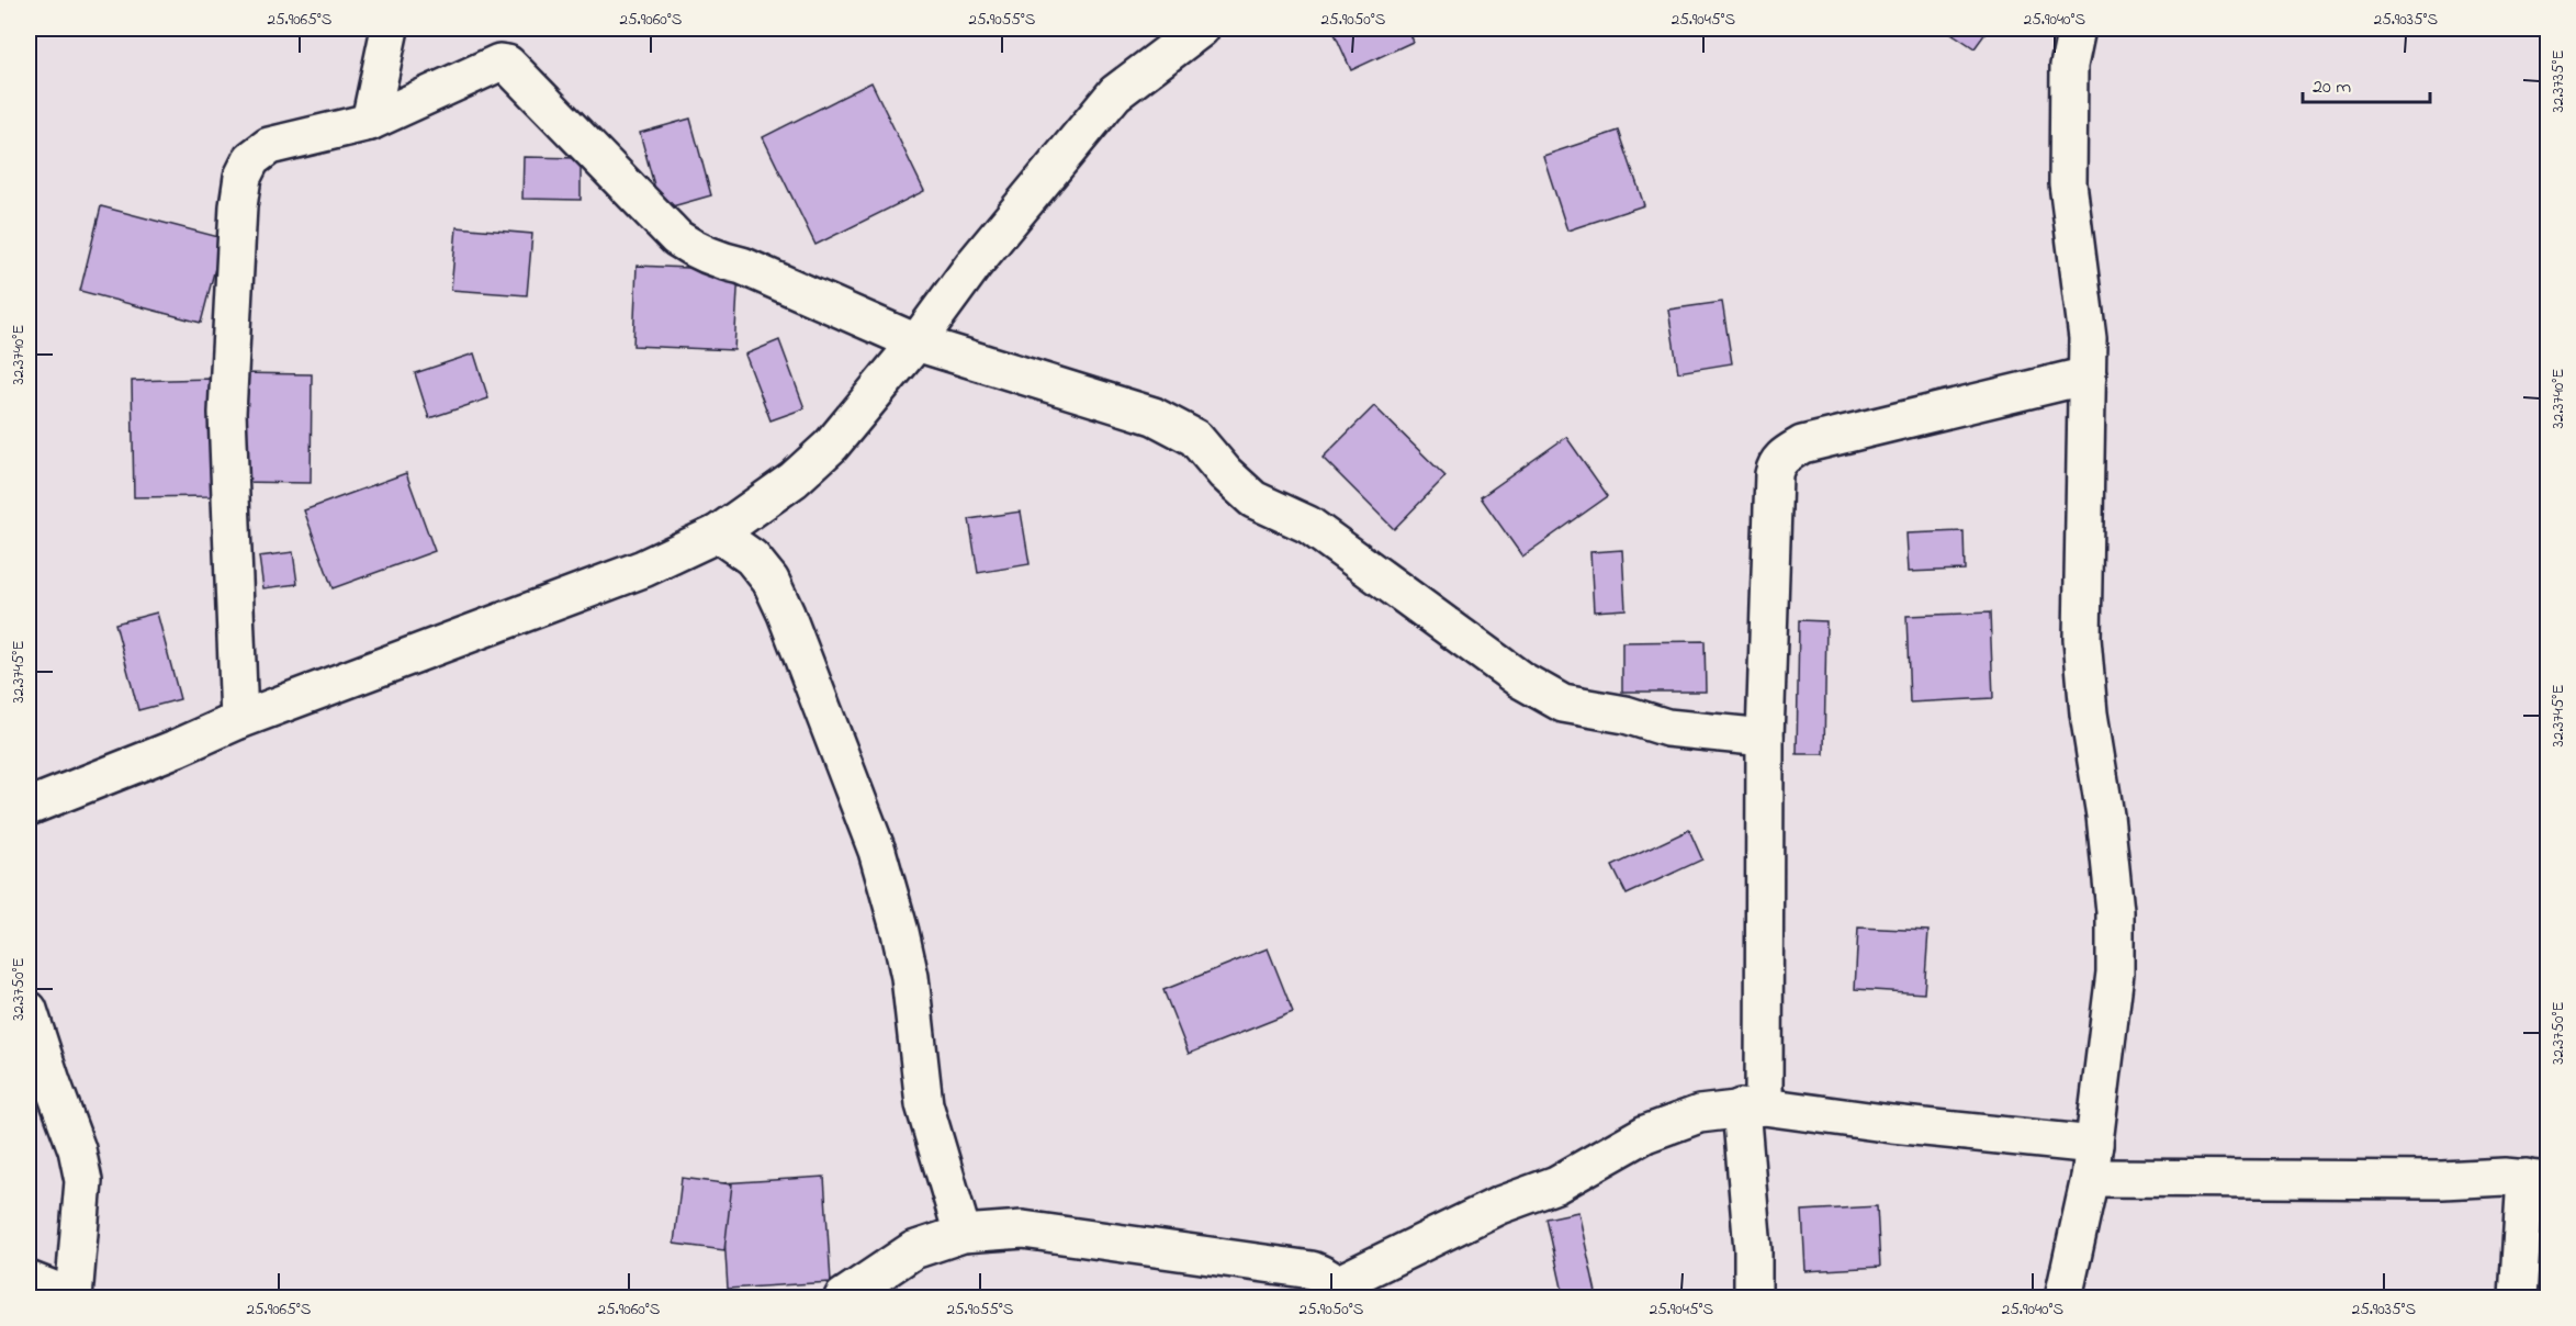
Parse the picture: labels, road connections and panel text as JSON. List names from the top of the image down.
{
  "scale_bar": "20 m",
  "coordinates": [
    "25.9065°S",
    "25.9060°S",
    "25.9055°S",
    "25.9050°S",
    "25.9045°S",
    "25.9040°S",
    "25.9035°S",
    "32.3735°E",
    "32.3740°E",
    "32.3745°E",
    "32.3750°E"
  ]
}
